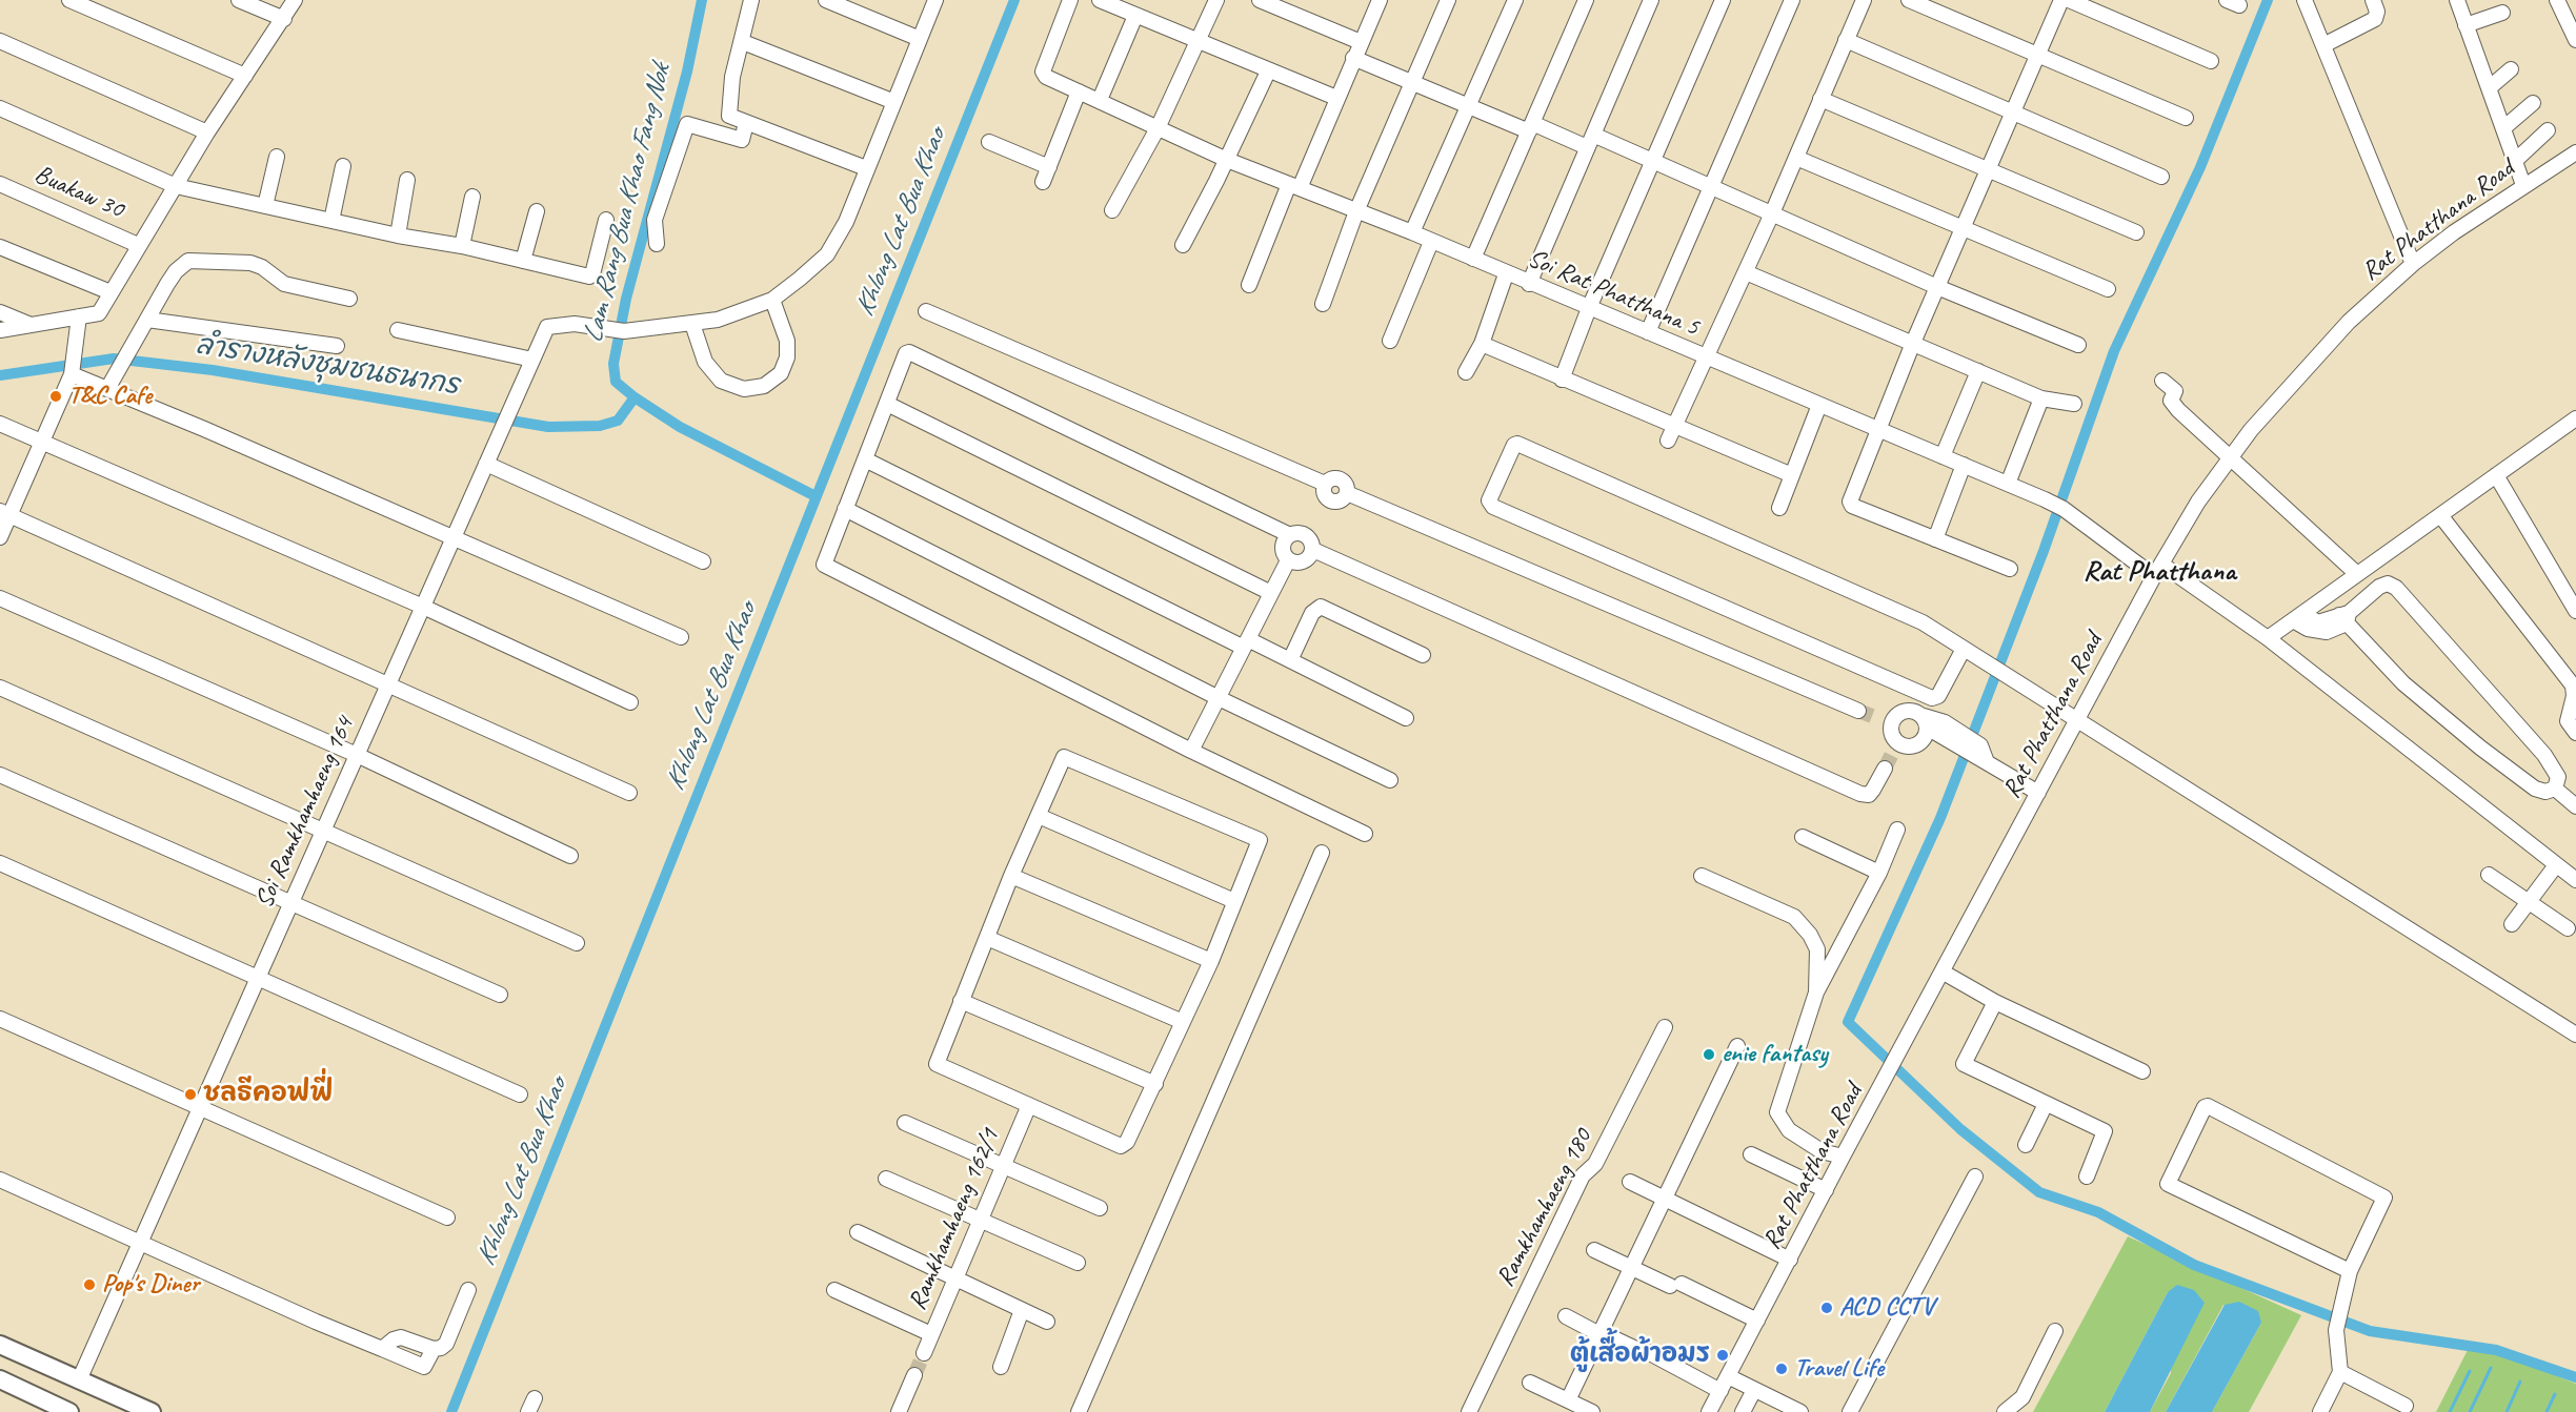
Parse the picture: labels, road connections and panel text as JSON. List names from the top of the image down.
{
  "streets": {
    "street": [
      "Buakaw 30",
      "Rat Phatthana Road",
      "Soi Rat Phatthana 5",
      "Soi Ramkhamhaeng 164",
      "Ramkhamhaeng 180",
      "Ramkhamhaeng 162/1"
    ]
  },
  "crossings": [
    ["Rat Phatthana Road", "Soi Rat Phatthana 5"]
  ],
  "districts": ["Rat Phatthana"],
  "water": ["Lam Rang Bua Khao Fang Nok", "Khlong Lat Bua Khao", "ลำรางหลังชุมชนธนากร"],
  "places": [
    "T&C Cafe",
    "enie fantasy",
    "ชลธีคอฟฟี่",
    "Pop's Diner",
    "ACD CCTV",
    "ตู้เสื้อผ้าอมร",
    "Travel Life"
  ]
}
